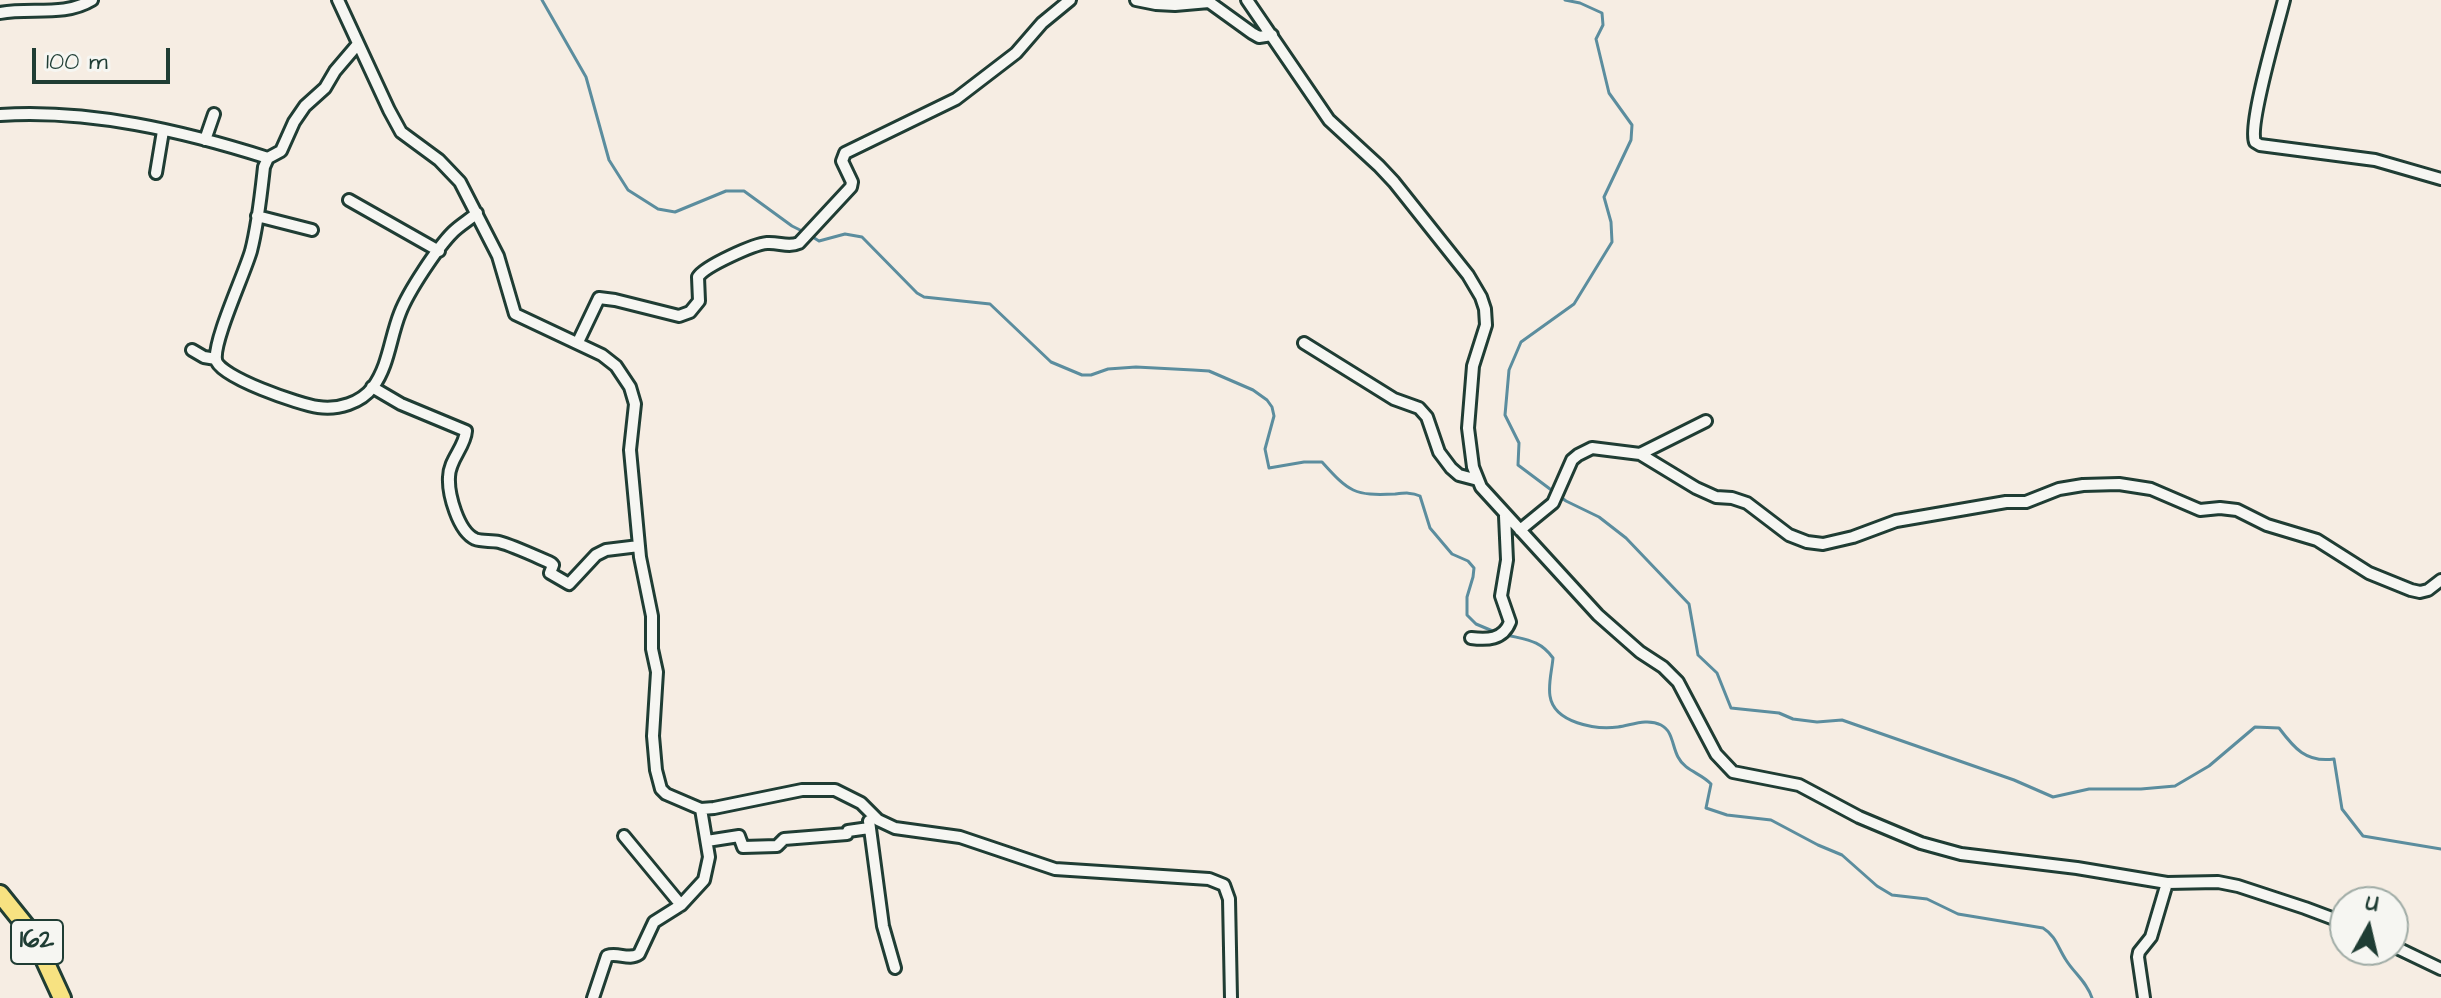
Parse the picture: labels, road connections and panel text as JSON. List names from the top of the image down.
{
  "streets": {
    "main road": ["162"]
  },
  "scale_bar": "100 m",
  "north": "top"
}
